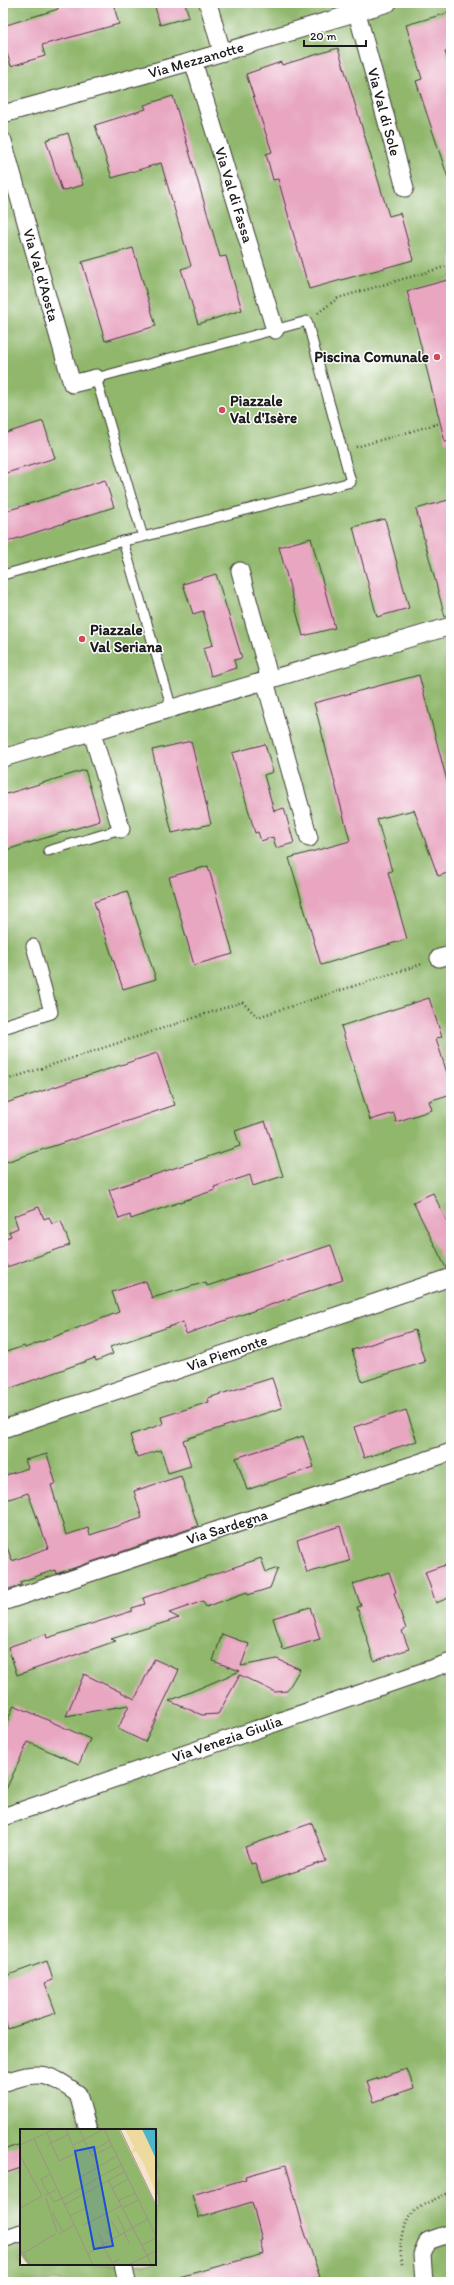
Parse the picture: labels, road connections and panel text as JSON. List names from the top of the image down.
{
  "streets": {
    "street": [
      "Via Mezzanotte",
      "Via Val di Sole",
      "Via Val di Fassa",
      "Via Val d'Aosta",
      "Via Piemonte",
      "Via Sardegna",
      "Via Venezia Giulia"
    ]
  },
  "crossings": [
    ["Via Mezzanotte", "Via Val di Sole"],
    ["Via Mezzanotte", "Via Val di Fassa"]
  ],
  "places": ["Piscina Comunale", "Piazzale Val d'Isère", "Piazzale Val Seriana"],
  "scale_bar": "20 m"
}
